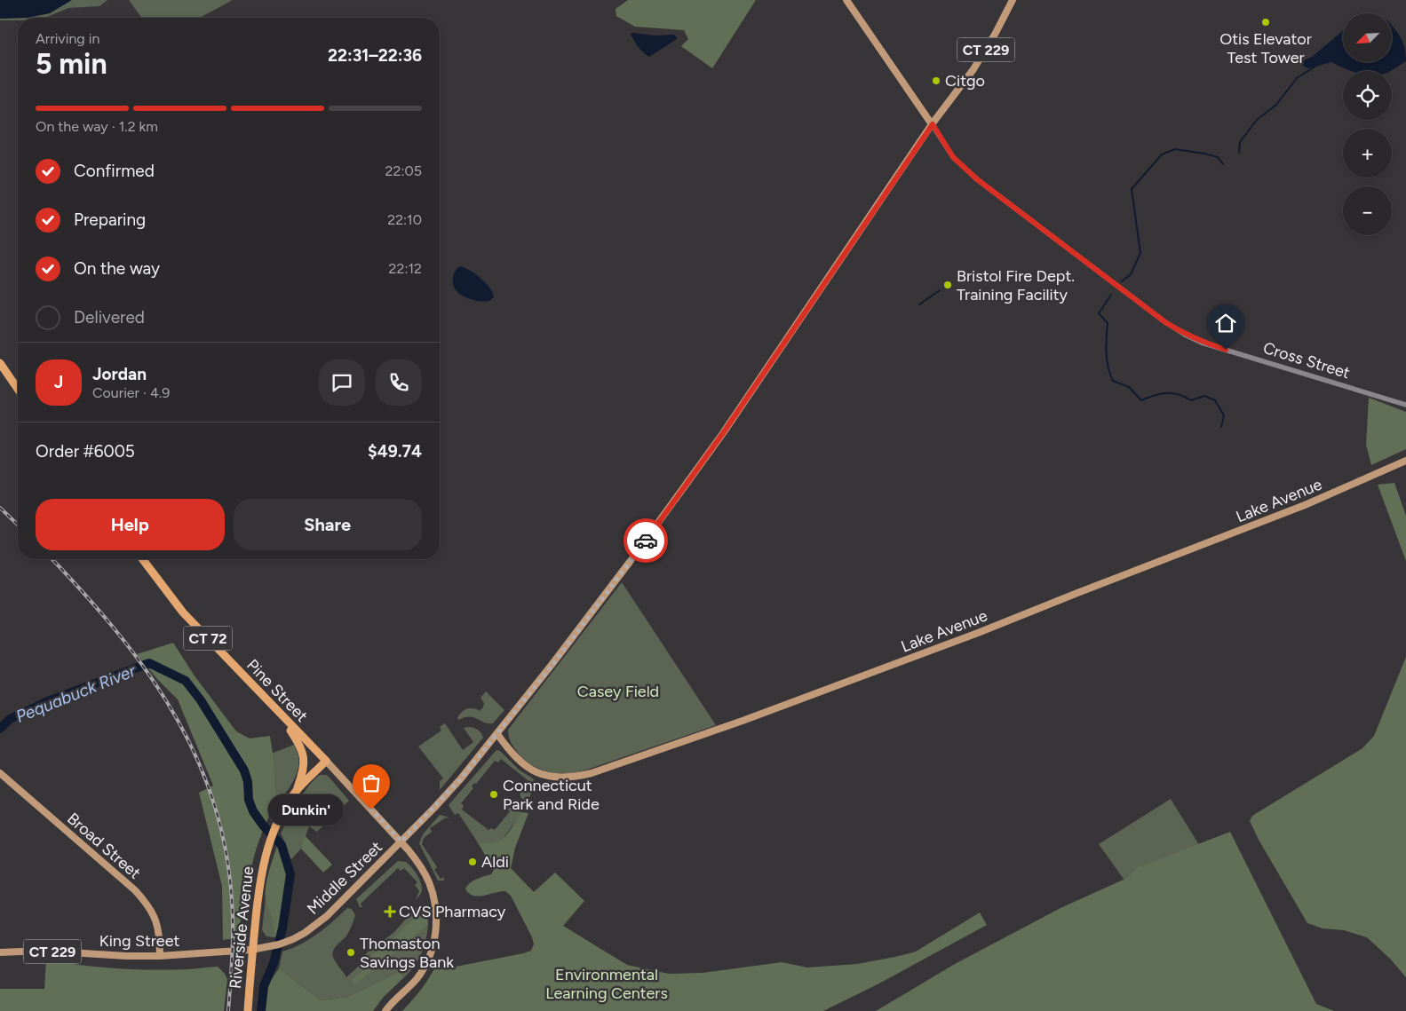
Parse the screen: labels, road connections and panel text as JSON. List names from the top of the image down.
{
  "streets": {
    "highway": ["CT 72", "Pine Street", "Riverside Avenue"],
    "main road": [
      "CT 229",
      "Lake Avenue",
      "Broad Street",
      "Middle Street",
      "King Street"
    ],
    "street": ["Cross Street"]
  },
  "crossings": [
    ["Cross Street", "Middle Street"],
    ["Lake Avenue", "Middle Street"],
    ["CT 72", "Pine Street"],
    ["CT 72", "Riverside Avenue"],
    ["Pine Street", "Middle Street"],
    ["Pine Street", "Riverside Avenue"],
    ["Broad Street", "King Street"],
    ["Middle Street", "Riverside Avenue"],
    ["Middle Street", "King Street"],
    ["Riverside Avenue", "King Street"]
  ],
  "water": ["Pequabuck River"],
  "parks": ["Casey Field", "Environmental Learning Centers"],
  "places": {
    "other": [
      "Otis Elevator Test Tower",
      "Citgo",
      "Bristol Fire Dept. Training Facility",
      "Connecticut Park and Ride",
      "Dunkin'",
      "Aldi",
      "Thomaston Savings Bank"
    ],
    "health": ["CVS Pharmacy"]
  },
  "north": "bottom left",
  "page": {
    "map_buttons": ["+", "−"],
    "heading": ["5 min", "Arriving in", "22:31–22:36"],
    "panel": [
      "Jordan",
      "Courier · 4.9",
      "Order #6005",
      "$49.74"
    ],
    "bar": "On the way · 1.2 km",
    "list": [
      ["Confirmed", "22:05"],
      ["Preparing", "22:10"],
      ["On the way", "22:12"],
      "Delivered"
    ],
    "round": "J",
    "buttons": ["Help", "Share"],
    "bubble": "Dunkin'"
  }
}
